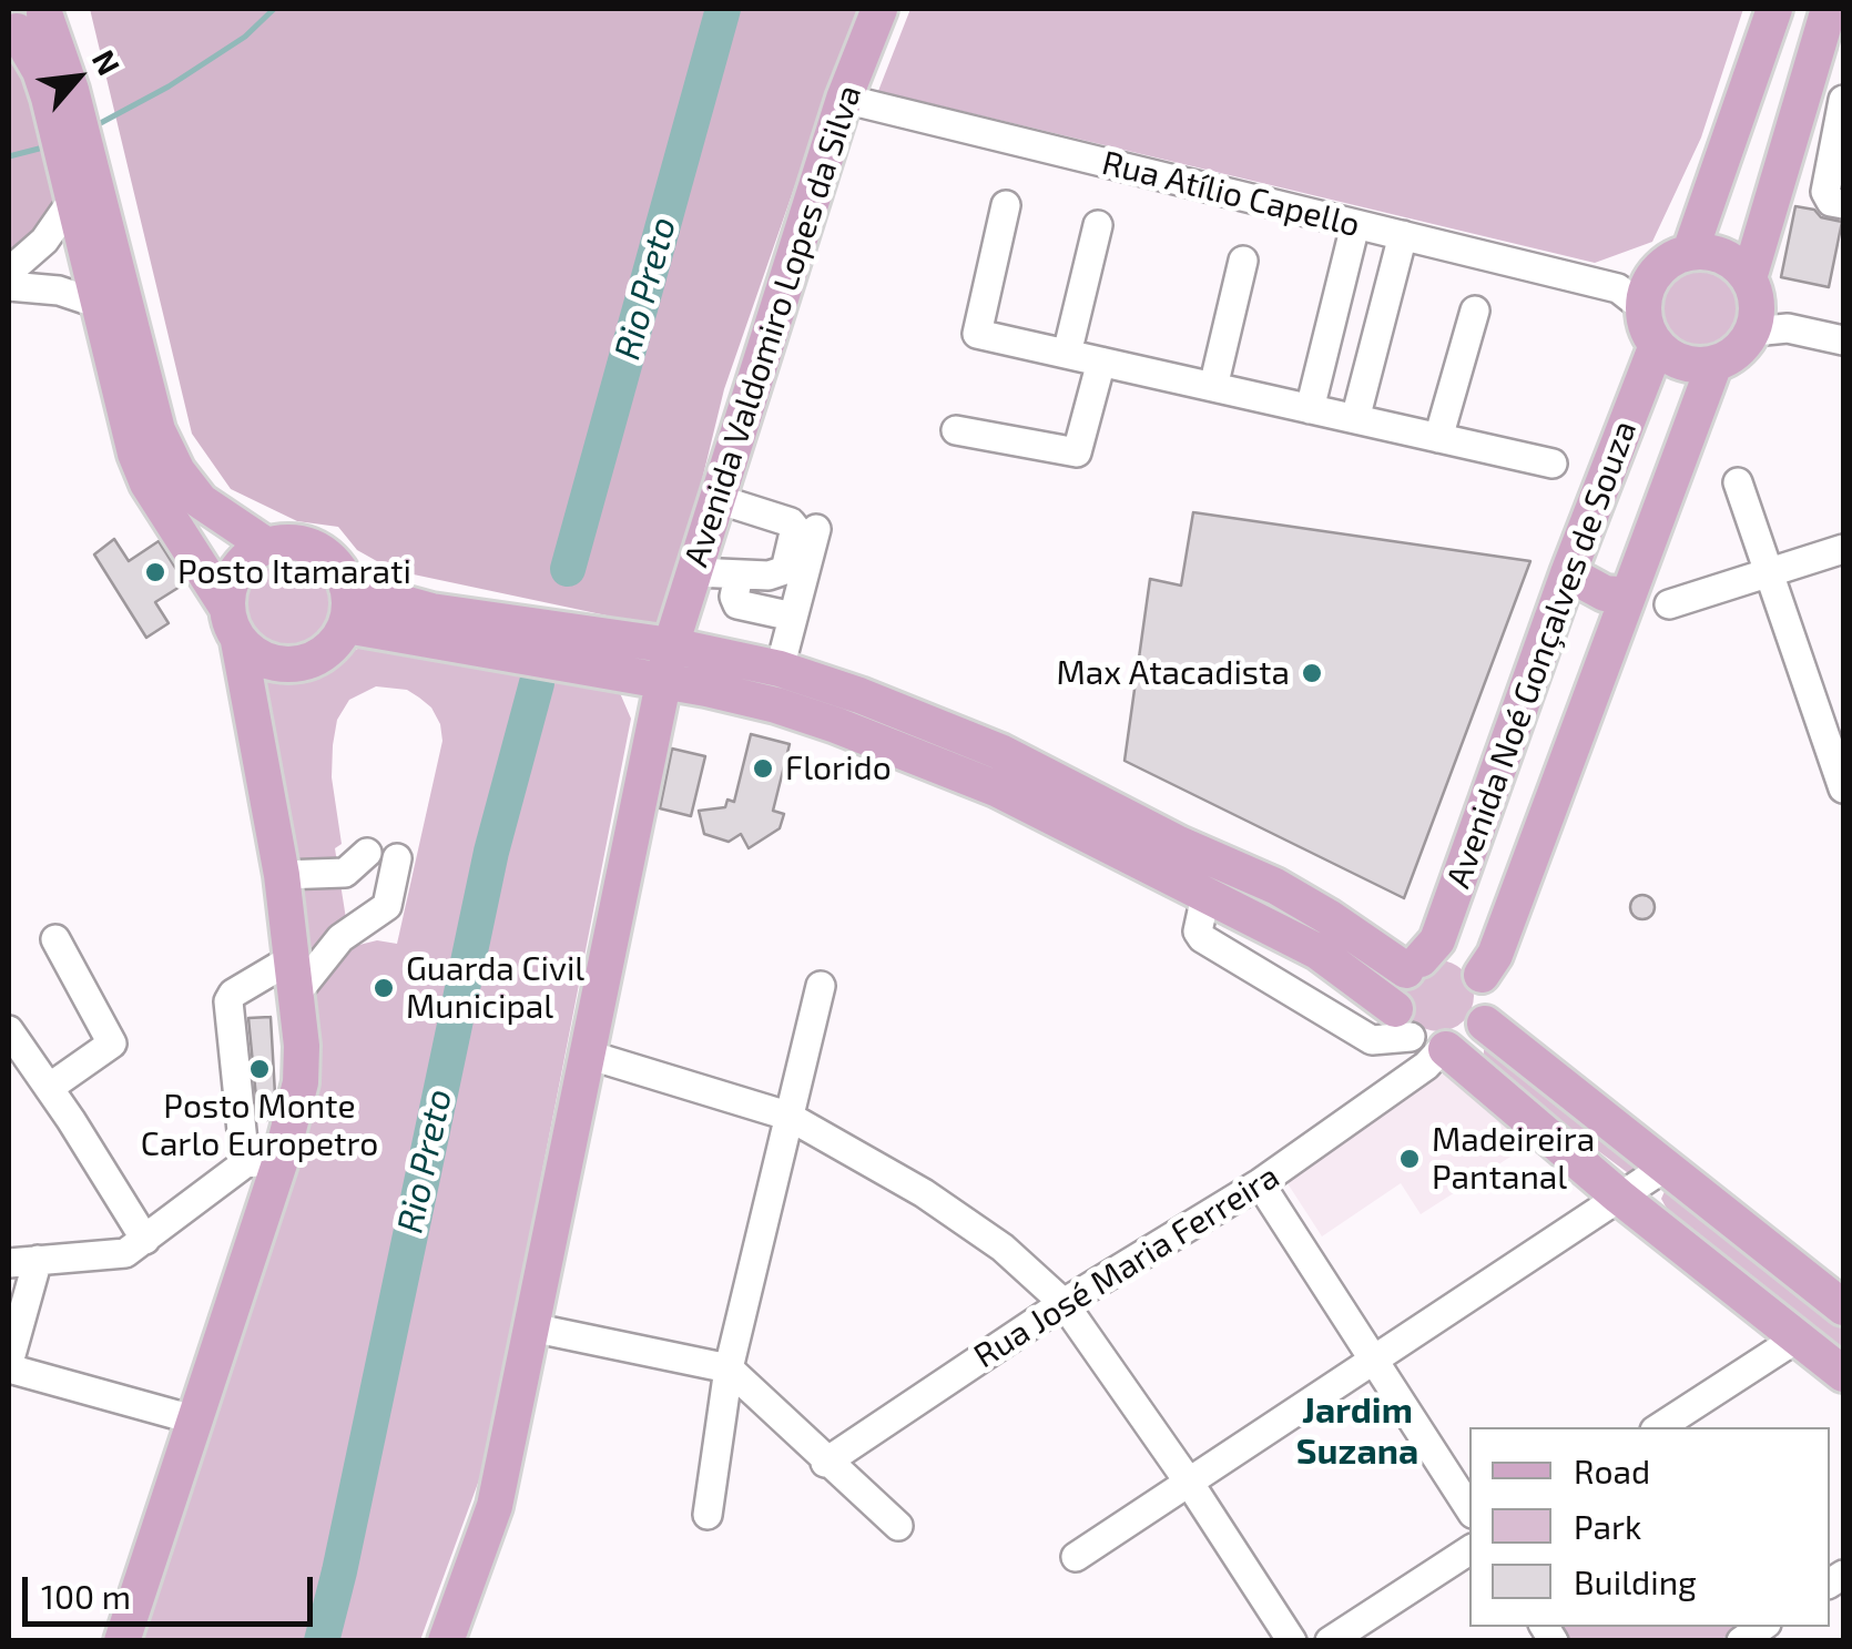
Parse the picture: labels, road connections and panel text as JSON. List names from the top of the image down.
{
  "streets": {
    "main road": ["Avenida Valdomiro Lopes da Silva", "Avenida Noé Gonçalves de Souza"],
    "street": ["Rua Atílio Capello", "Rua José Maria Ferreira"]
  },
  "crossings": [
    ["Rua Atílio Capello", "Avenida Valdomiro Lopes da Silva"],
    ["Rua Atílio Capello", "Avenida Noé Gonçalves de Souza"],
    ["Avenida Noé Gonçalves de Souza", "Rua José Maria Ferreira"]
  ],
  "districts": ["Jardim Suzana"],
  "water": ["Rio Preto"],
  "places": [
    "Posto Itamarati",
    "Max Atacadista",
    "Florido",
    "Guarda Civil Municipal",
    "Posto Monte Carlo Europetro",
    "Madeireira Pantanal"
  ],
  "legend": ["Road", "Park", "Building"],
  "scale_bar": "100 m",
  "north": "top right"
}
